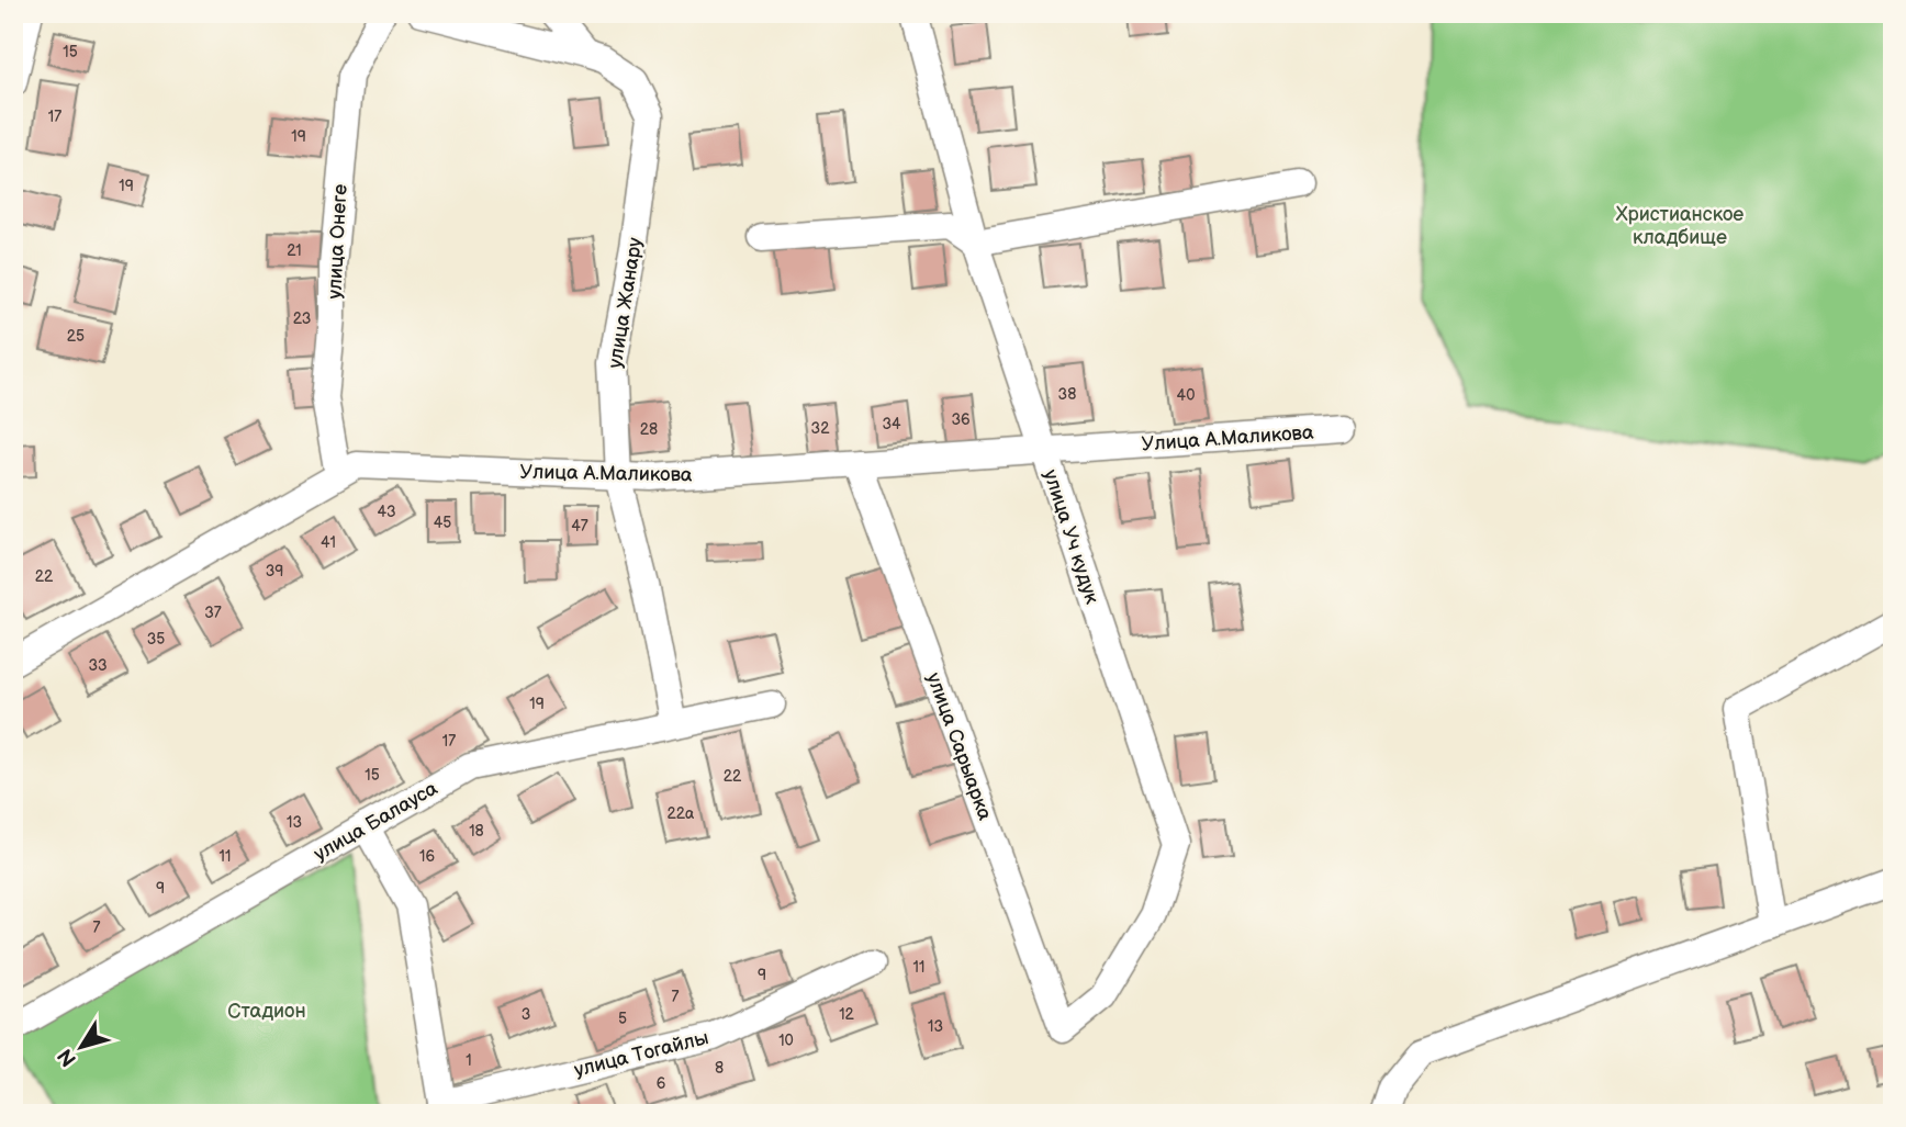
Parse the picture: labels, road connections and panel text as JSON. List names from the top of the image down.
{
  "streets": {
    "street": [
      "улица Онеге",
      "улица Жанару",
      "Улица А.Маликова",
      "улица Уч кудук",
      "улица Сарыарка",
      "улица Балауса",
      "улица Тогайлы"
    ]
  },
  "crossings": [
    ["улица Онеге", "Улица А.Маликова"],
    ["улица Жанару", "Улица А.Маликова"],
    ["улица Жанару", "улица Балауса"],
    ["Улица А.Маликова", "улица Уч кудук"],
    ["Улица А.Маликова", "улица Сарыарка"],
    ["улица Уч кудук", "улица Сарыарка"]
  ],
  "parks": ["Христианское кладбище", "Стадион"],
  "house_numbers": [
    "15",
    "17",
    "19",
    "19",
    "21",
    "23",
    "25",
    "38",
    "40",
    "36",
    "34",
    "32",
    "28",
    "43",
    "45",
    "47",
    "41",
    "39",
    "22",
    "37",
    "35",
    "33",
    "19",
    "17",
    "15",
    "22",
    "22а",
    "13",
    "18",
    "11",
    "16",
    "9",
    "7",
    "11",
    "9",
    "7",
    "3",
    "12",
    "5",
    "13",
    "10",
    "1",
    "8",
    "6"
  ],
  "north": "bottom left"
}
